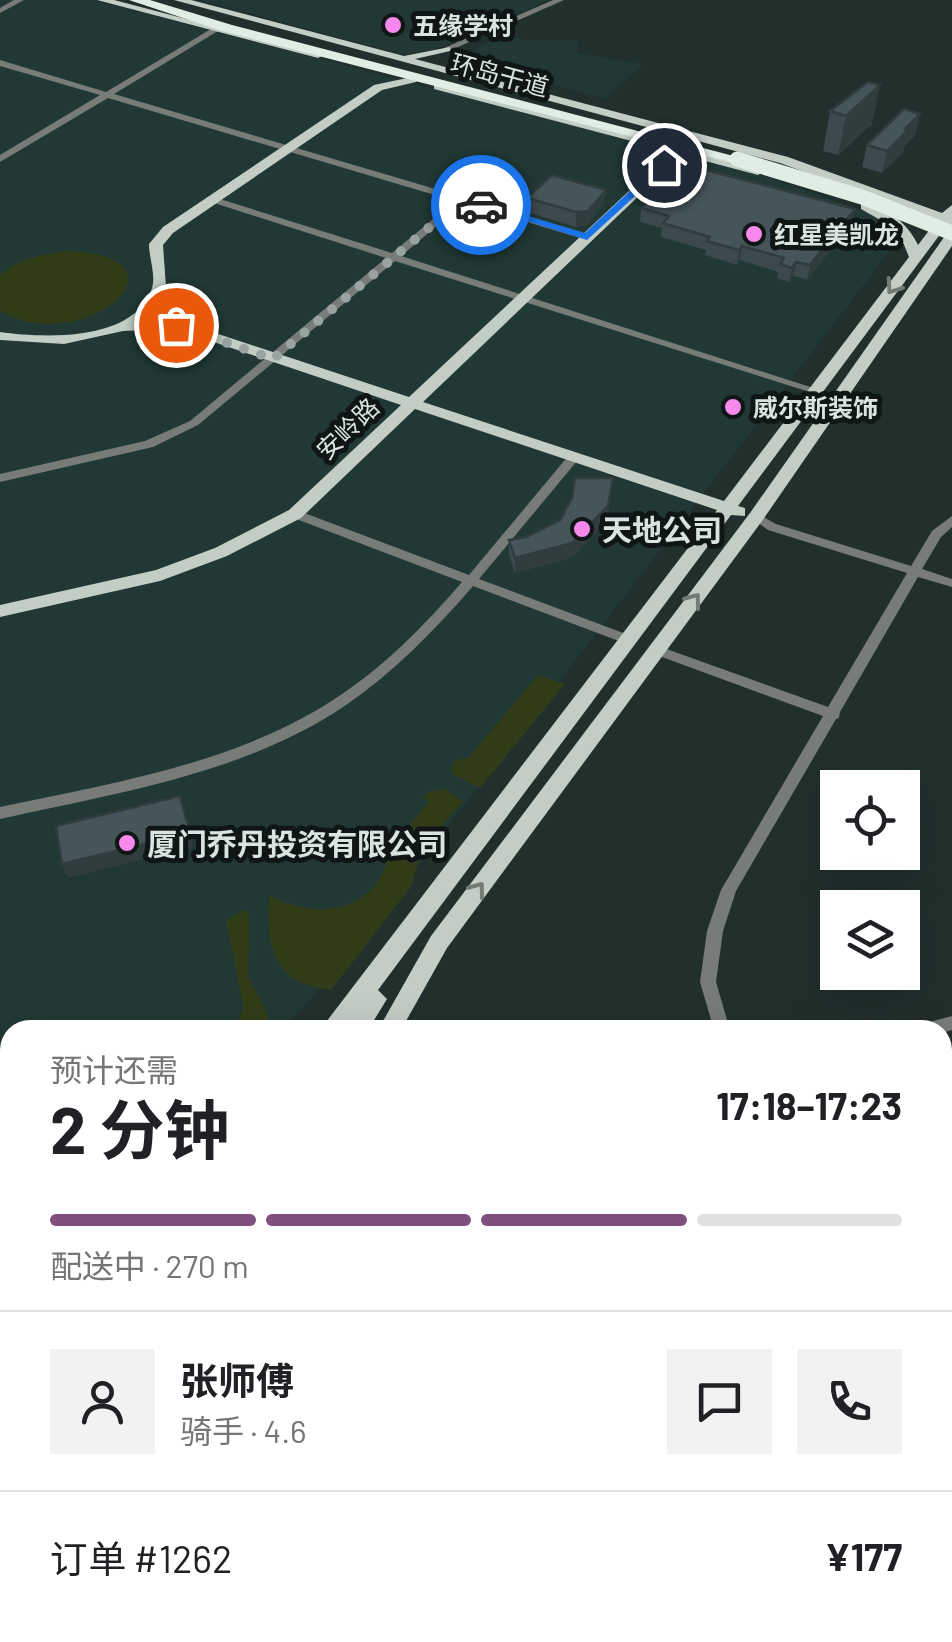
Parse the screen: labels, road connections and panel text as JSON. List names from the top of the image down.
{
  "streets": {
    "highway": ["环岛干道"],
    "main road": ["安岭路"]
  },
  "places": [
    "五缘学村",
    "红星美凯龙",
    "威尔斯装饰",
    "天地公司",
    "厦门乔丹投资有限公司"
  ],
  "page": {
    "heading": ["2 分钟", "预计还需", "17:18–17:23"],
    "panel": [
      "张师傅",
      "骑手 · 4.6",
      "订单 #1262",
      "¥177"
    ],
    "bar": "配送中 · 270 m"
  }
}
